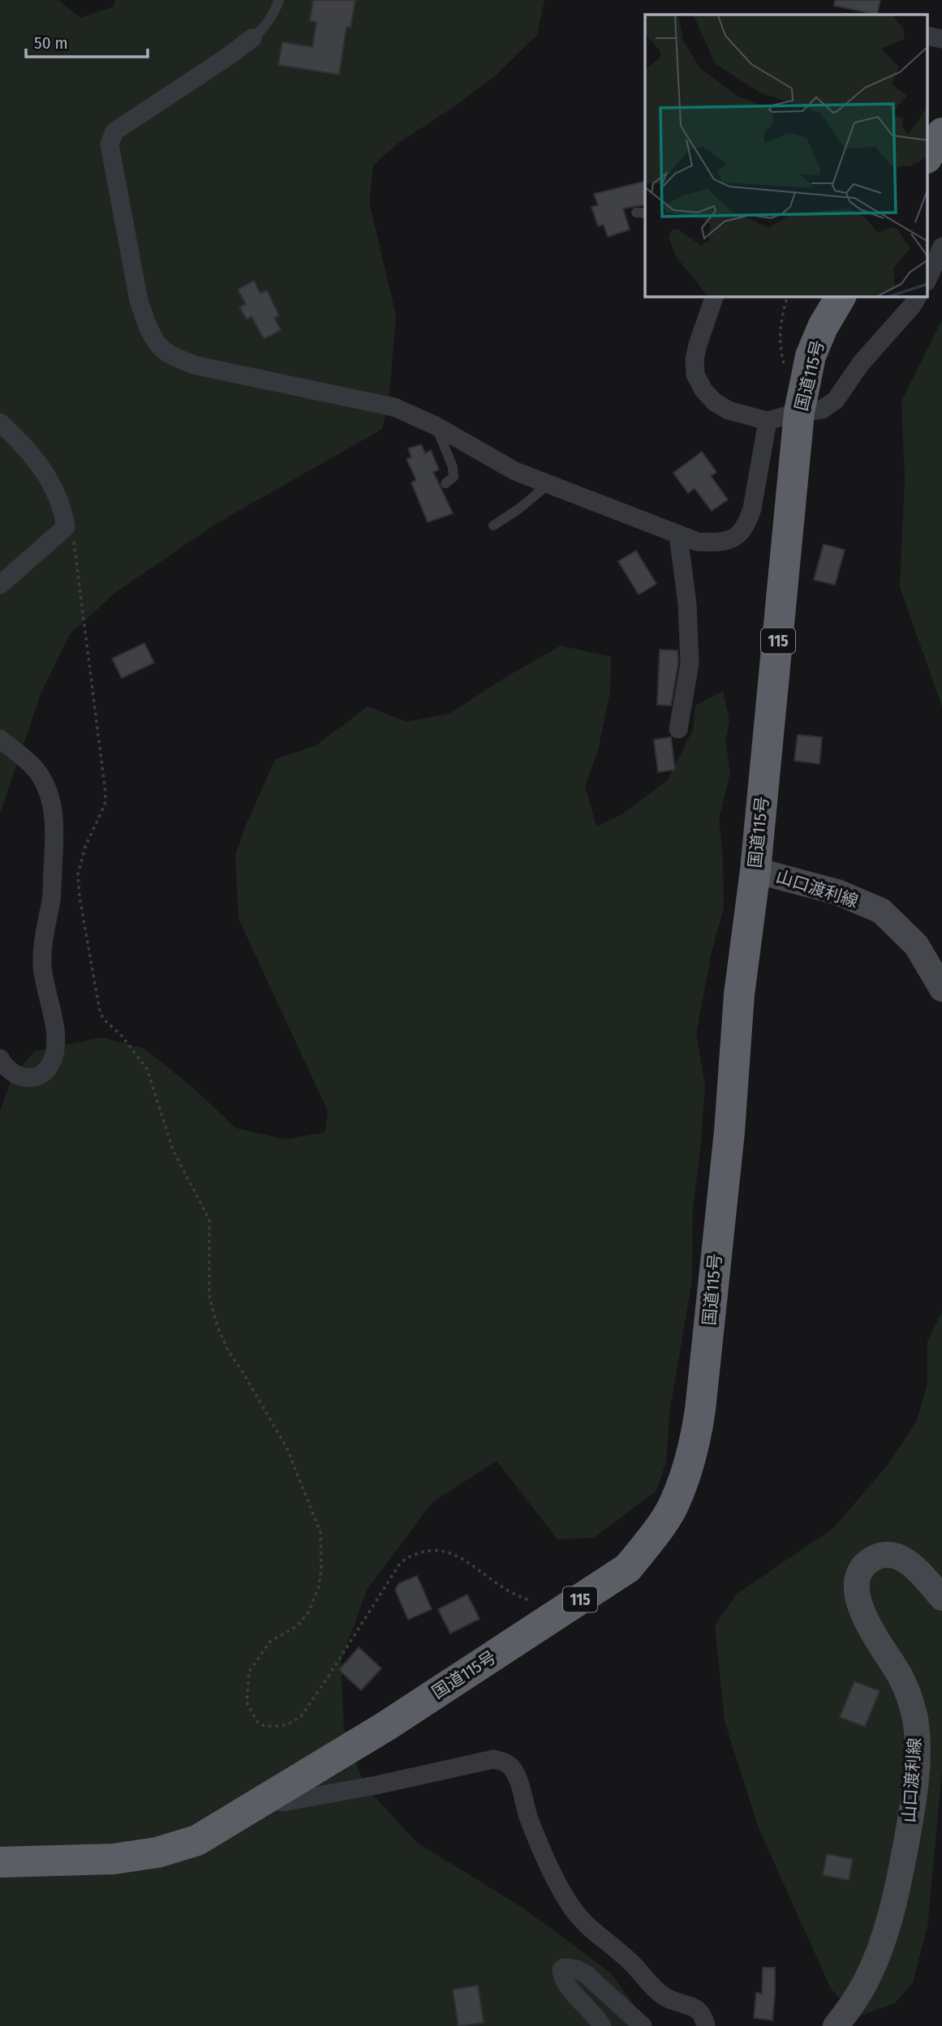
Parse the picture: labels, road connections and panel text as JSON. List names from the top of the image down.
{
  "streets": {
    "highway": ["国道115号", "115"],
    "main road": ["山口渡利線"]
  },
  "crossings": [
    ["国道115号", "山口渡利線"]
  ],
  "scale_bar": "50 m"
}
